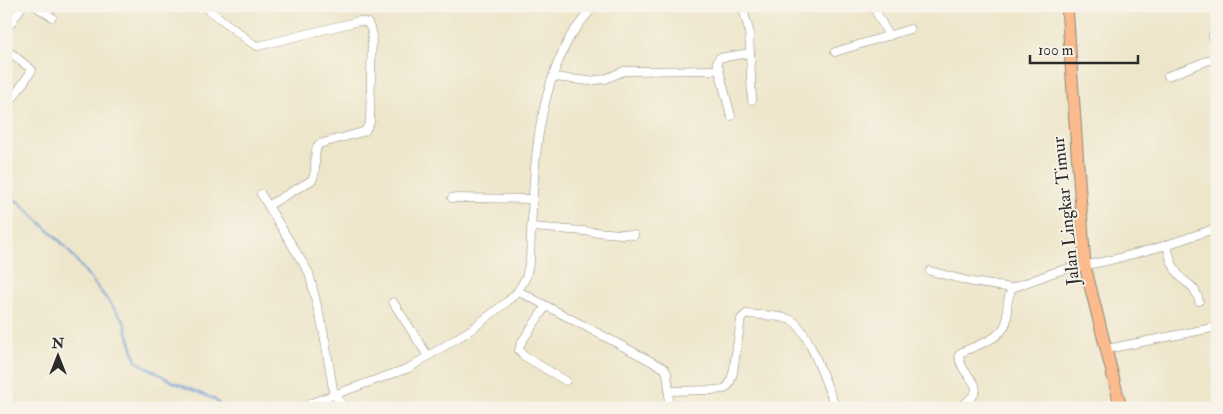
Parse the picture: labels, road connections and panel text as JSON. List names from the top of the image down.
{
  "streets": {
    "highway": ["Jalan Lingkar Timur"]
  },
  "scale_bar": "100 m",
  "north": "top"
}
